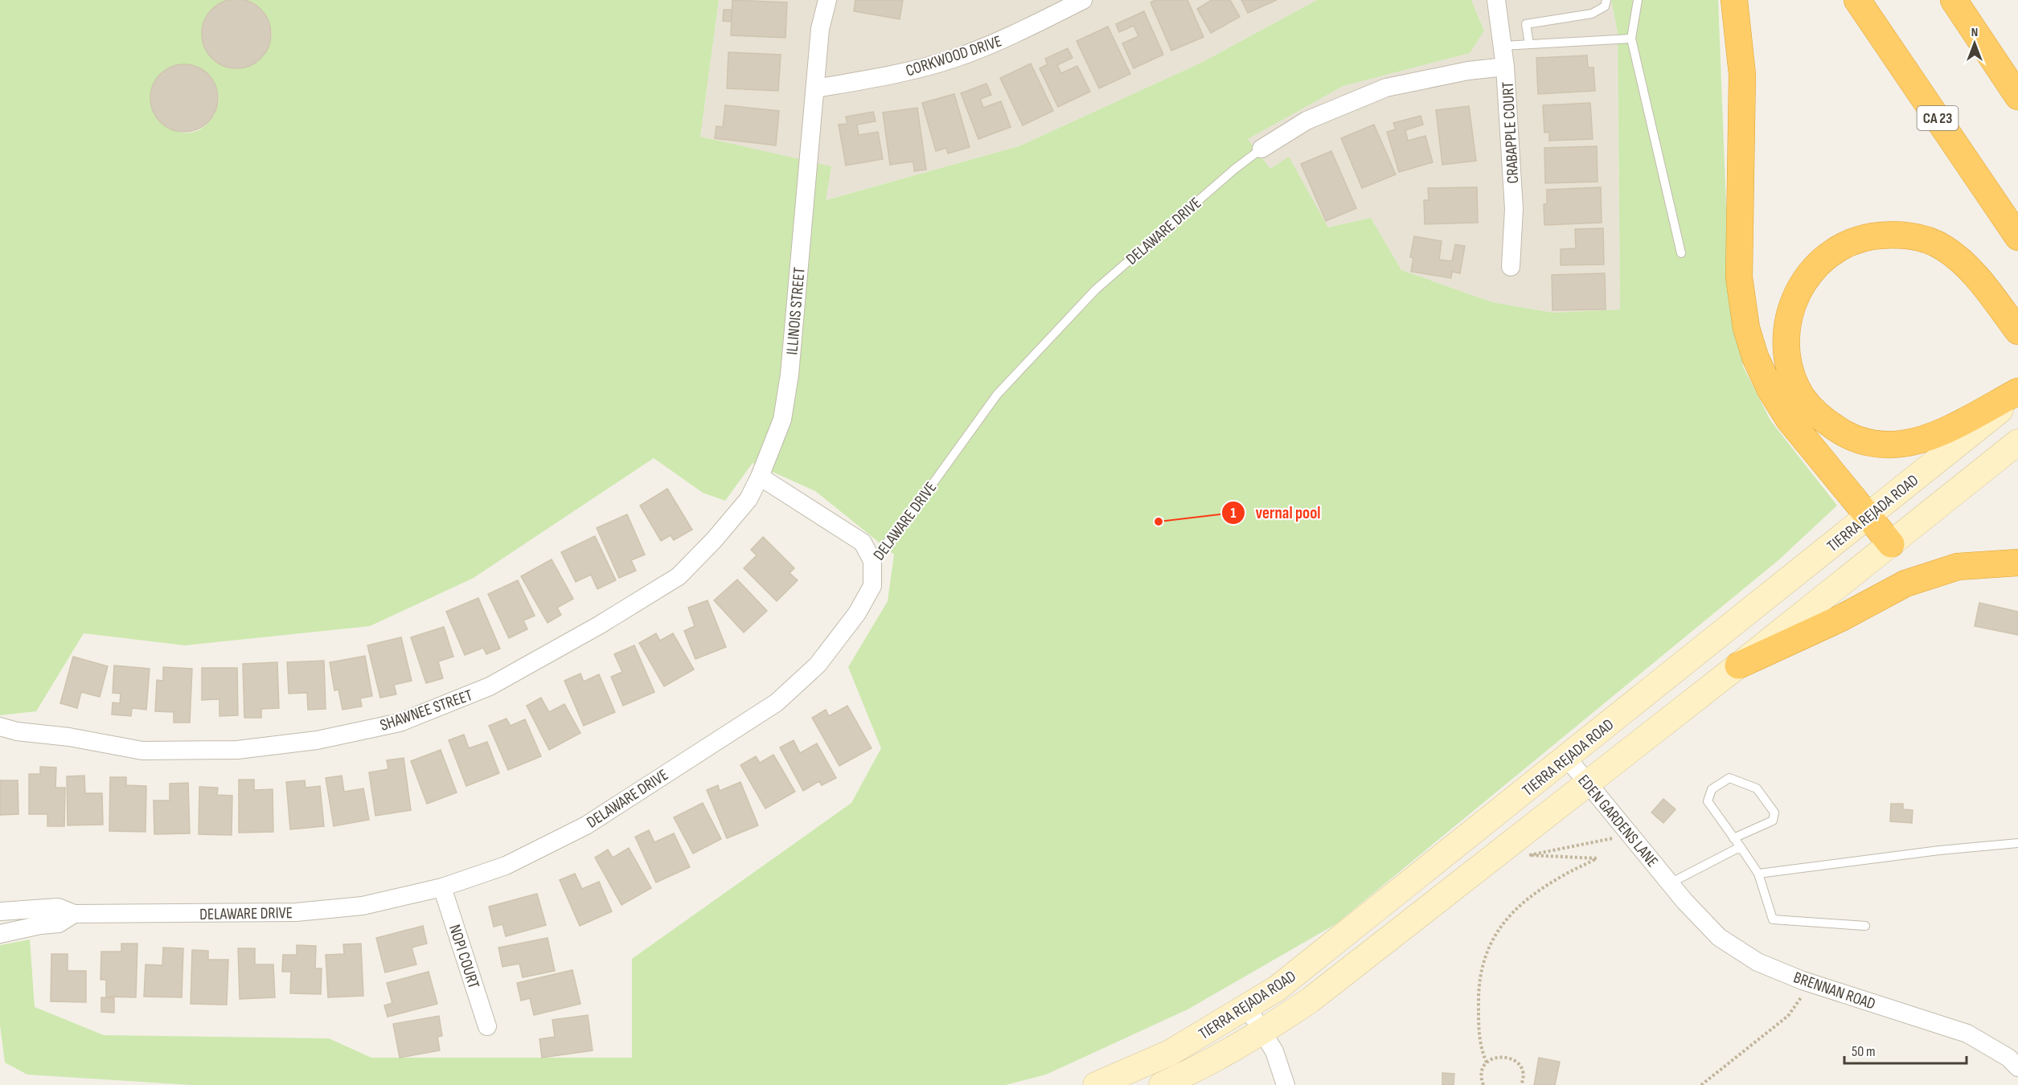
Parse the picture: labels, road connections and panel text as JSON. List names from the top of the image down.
{
  "streets": {
    "highway": ["CA 23"],
    "main road": ["TIERRA REJADA ROAD"],
    "street": [
      "CORKWOOD DRIVE",
      "CRABAPPLE COURT",
      "DELAWARE DRIVE",
      "ILLINOIS STREET",
      "SHAWNEE STREET",
      "EDEN GARDENS LANE",
      "NOPI COURT",
      "BRENNAN ROAD"
    ]
  },
  "crossings": [
    ["CORKWOOD DRIVE", "ILLINOIS STREET"],
    ["CRABAPPLE COURT", "DELAWARE DRIVE"],
    ["DELAWARE DRIVE", "NOPI COURT"],
    ["ILLINOIS STREET", "SHAWNEE STREET"],
    ["TIERRA REJADA ROAD", "EDEN GARDENS LANE"],
    ["EDEN GARDENS LANE", "BRENNAN ROAD"]
  ],
  "places": ["vernal pool"],
  "scale_bar": "50 m",
  "north": "top"
}
